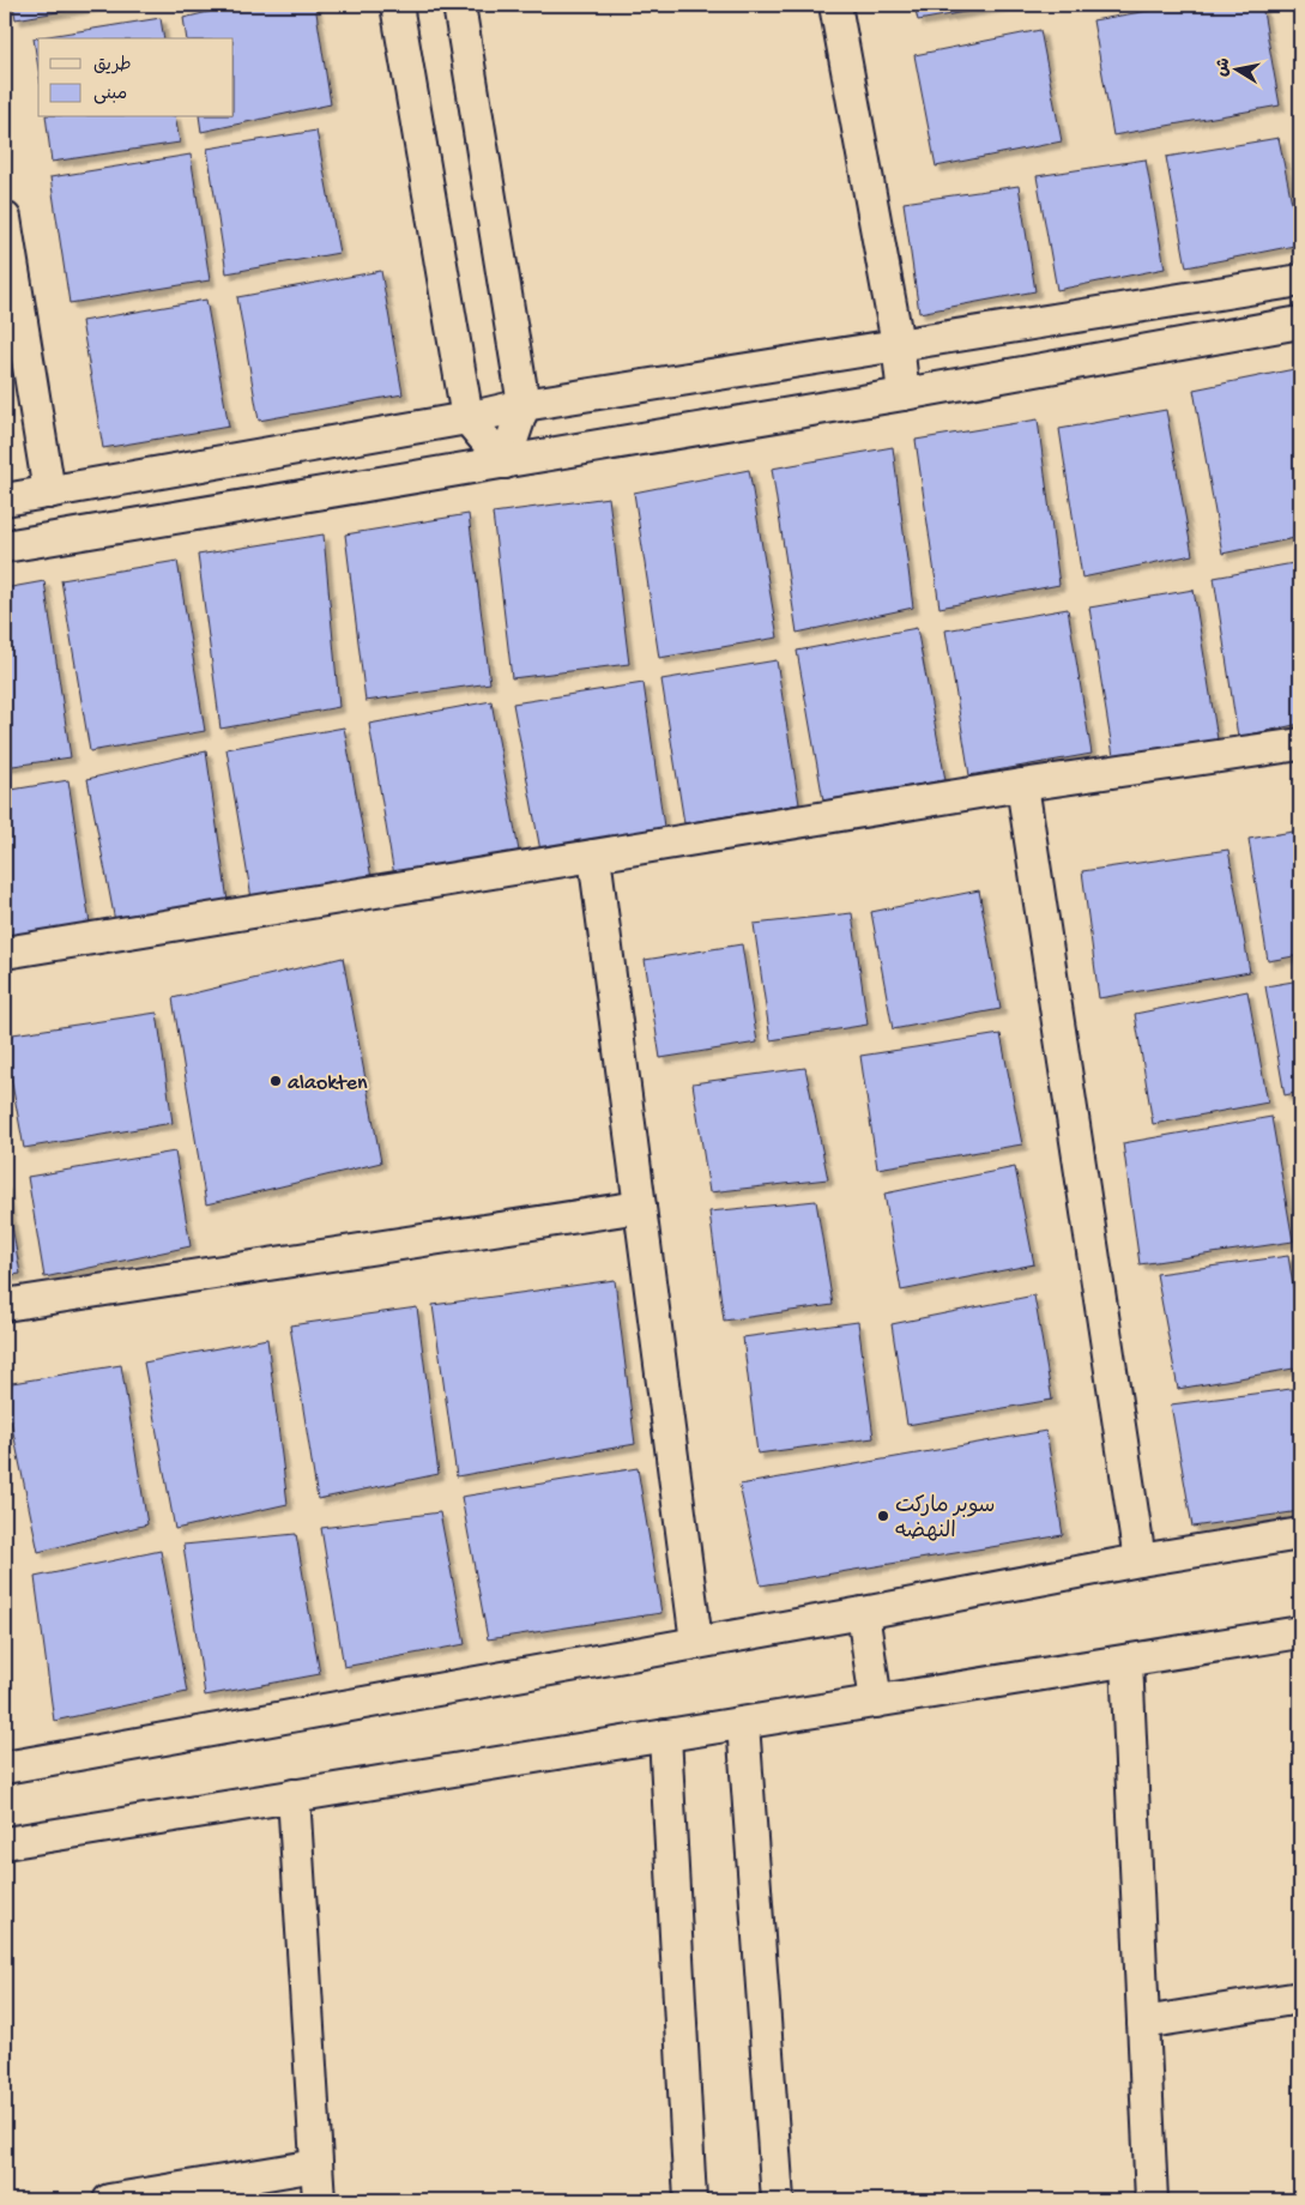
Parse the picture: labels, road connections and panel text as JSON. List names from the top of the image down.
{
  "places": ["alaokten", "سوبر ماركت النهضه"],
  "legend": ["طريق", "مبنى"],
  "north": "left"
}
